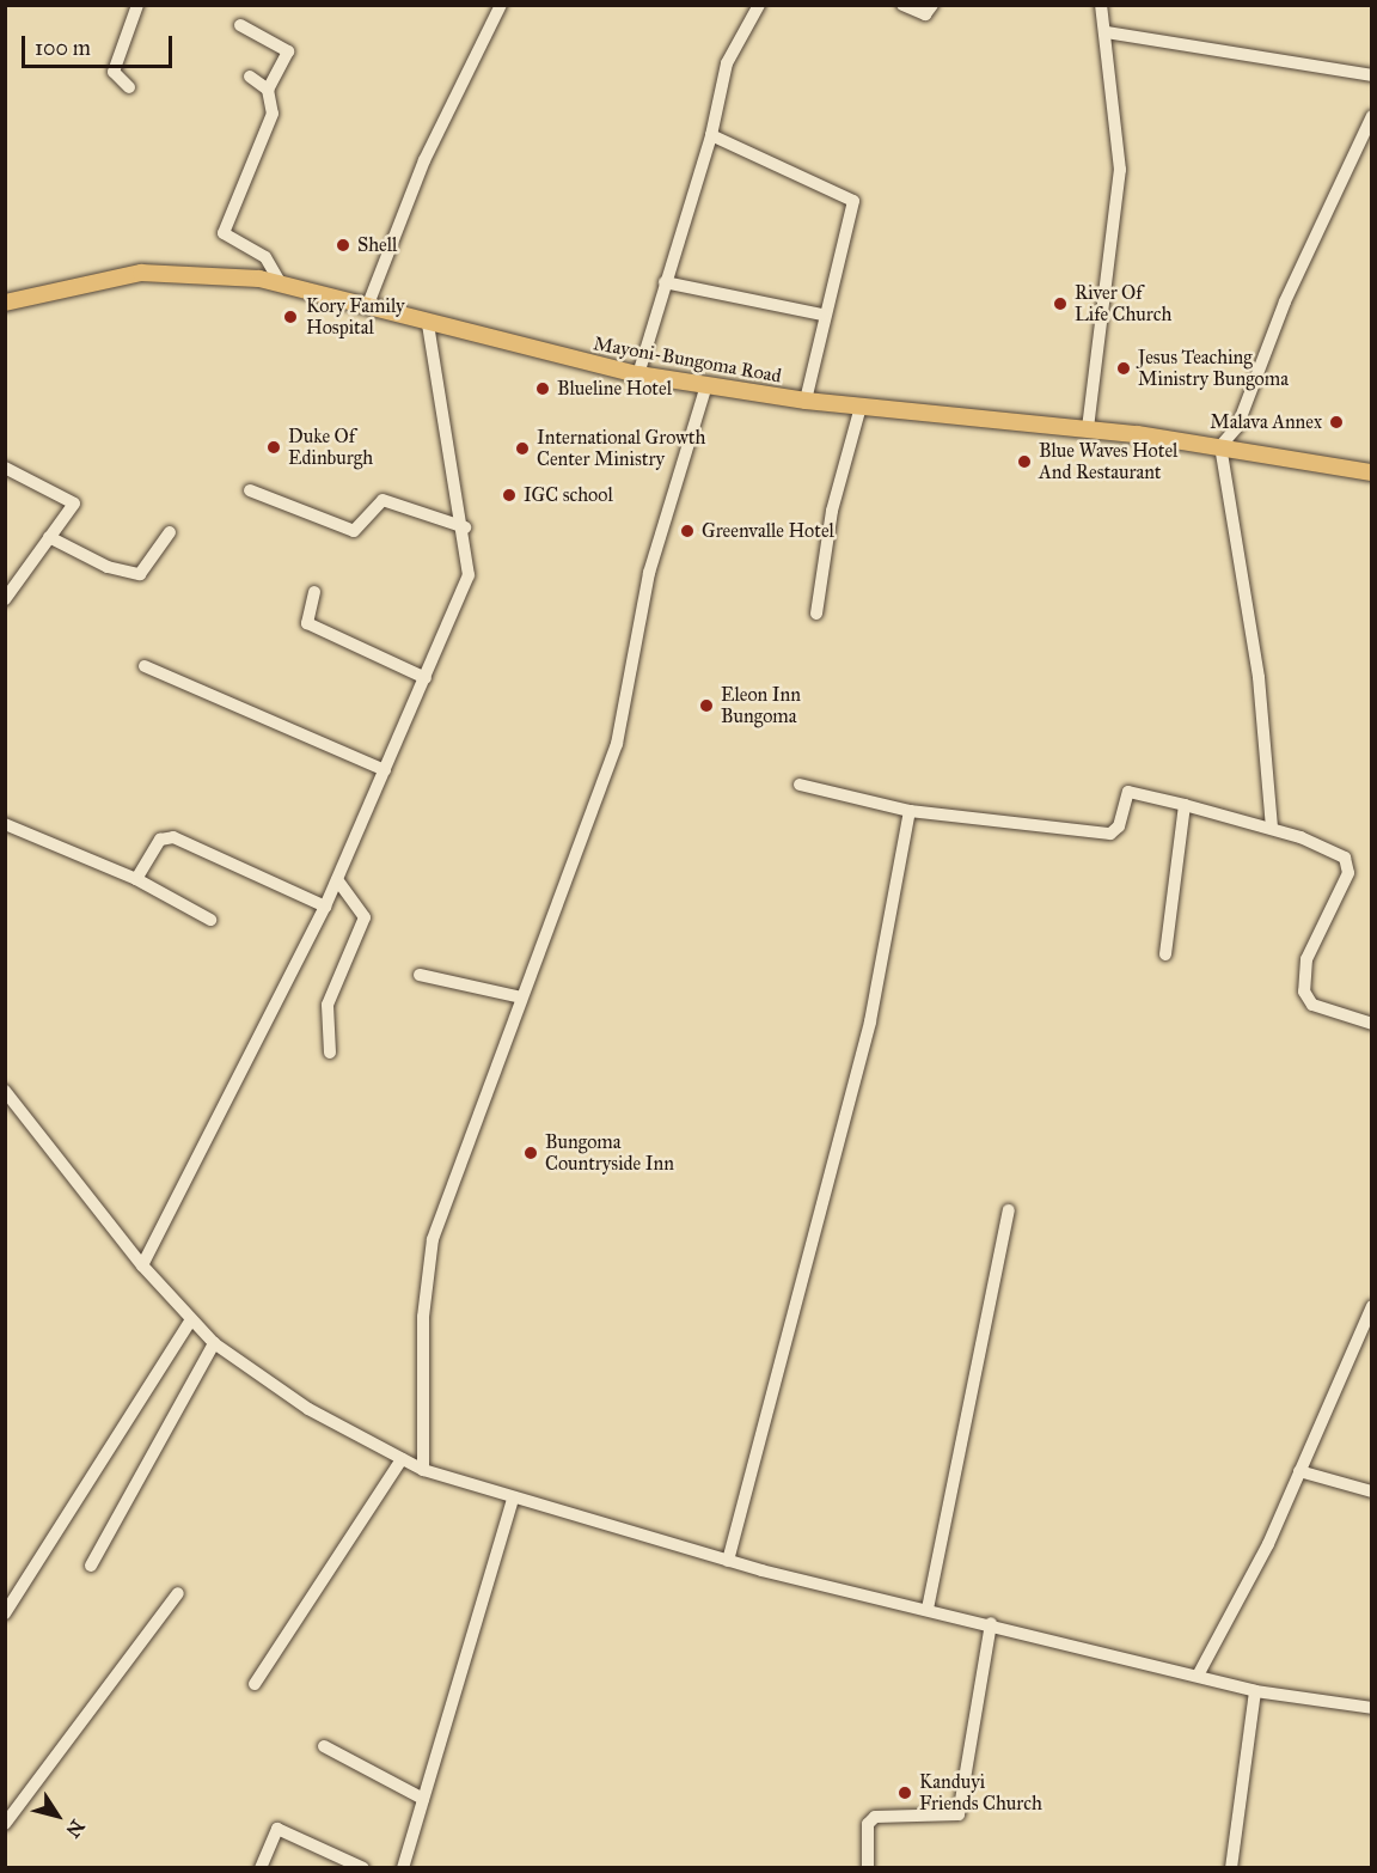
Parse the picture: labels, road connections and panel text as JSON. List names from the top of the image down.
{
  "streets": {
    "main road": ["Mayoni-Bungoma Road"]
  },
  "places": [
    "Shell",
    "River Of Life Church",
    "Kory Family Hospital",
    "Jesus Teaching Ministry Bungoma",
    "Blueline Hotel",
    "Malava Annex",
    "Duke Of Edinburgh",
    "International Growth Center Ministry",
    "Blue Waves Hotel And Restaurant",
    "IGC school",
    "Greenvalle Hotel",
    "Eleon Inn Bungoma",
    "Bungoma Countryside Inn",
    "Kanduyi Friends Church"
  ],
  "scale_bar": "100 m",
  "north": "bottom right"
}
